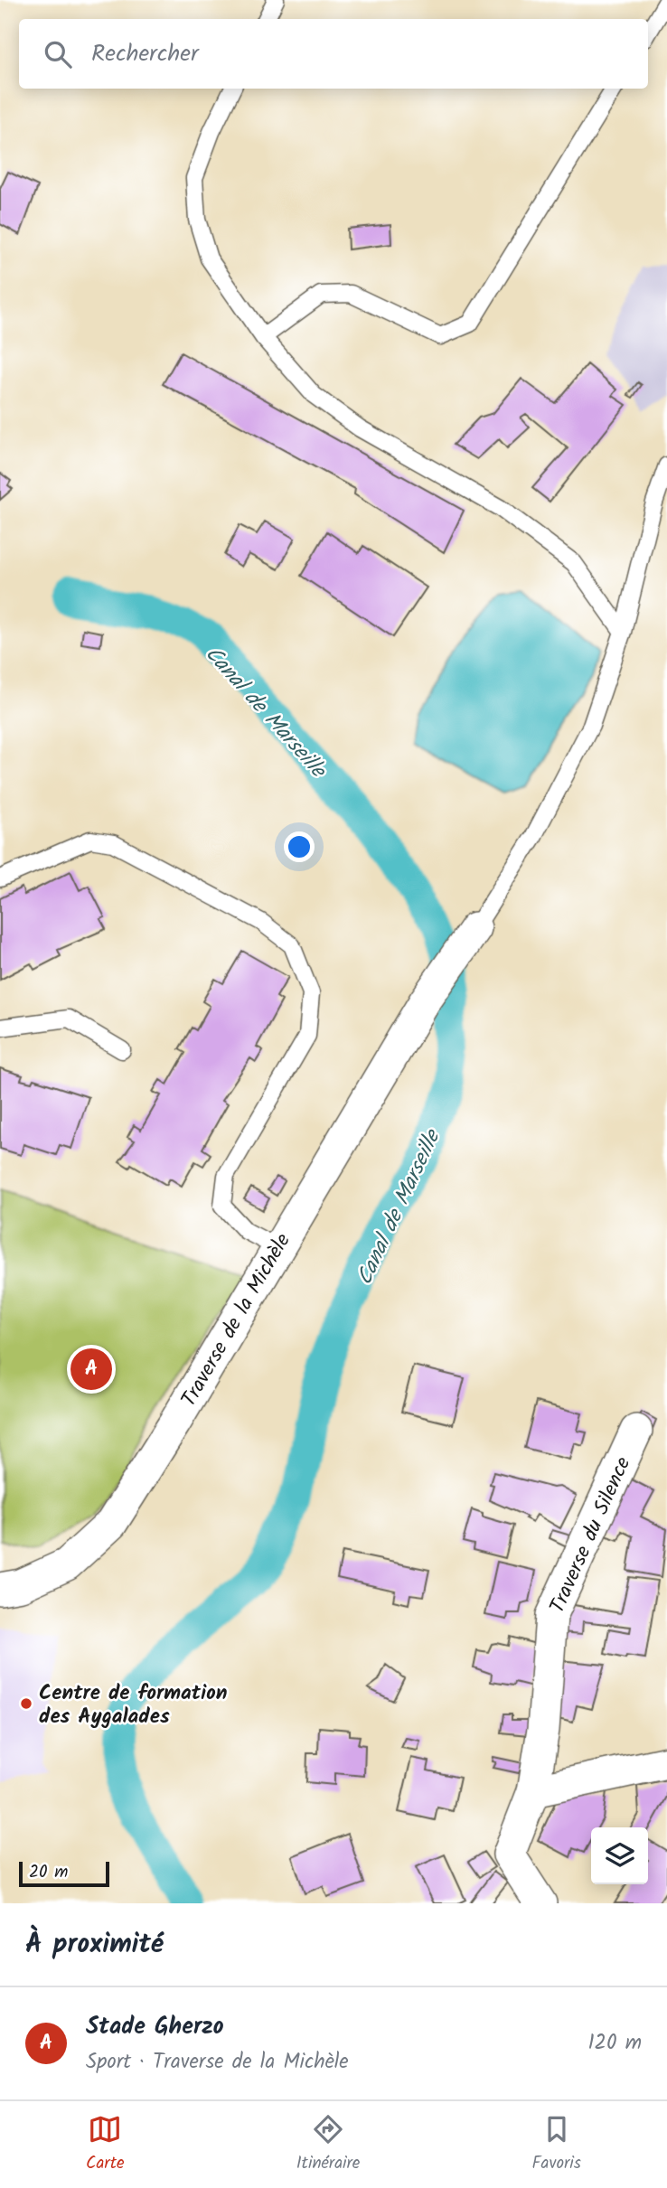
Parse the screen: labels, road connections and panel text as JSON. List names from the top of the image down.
{
  "streets": {
    "street": ["Traverse de la Michèle", "Traverse du Silence"]
  },
  "water": ["Canal de Marseille"],
  "places": ["Centre de formation des Aygalades"],
  "scale_bar": "20 m",
  "page": {
    "search": "Rechercher",
    "pins": "A",
    "scale": "20 m",
    "heading": "À proximité",
    "list": [
      {
        "mark": "A",
        "name": "Stade Gherzo",
        "note": "Sport · Traverse de la Michèle",
        "value": "120 m"
      }
    ],
    "nav": ["Carte", "Itinéraire", "Favoris"]
  }
}
